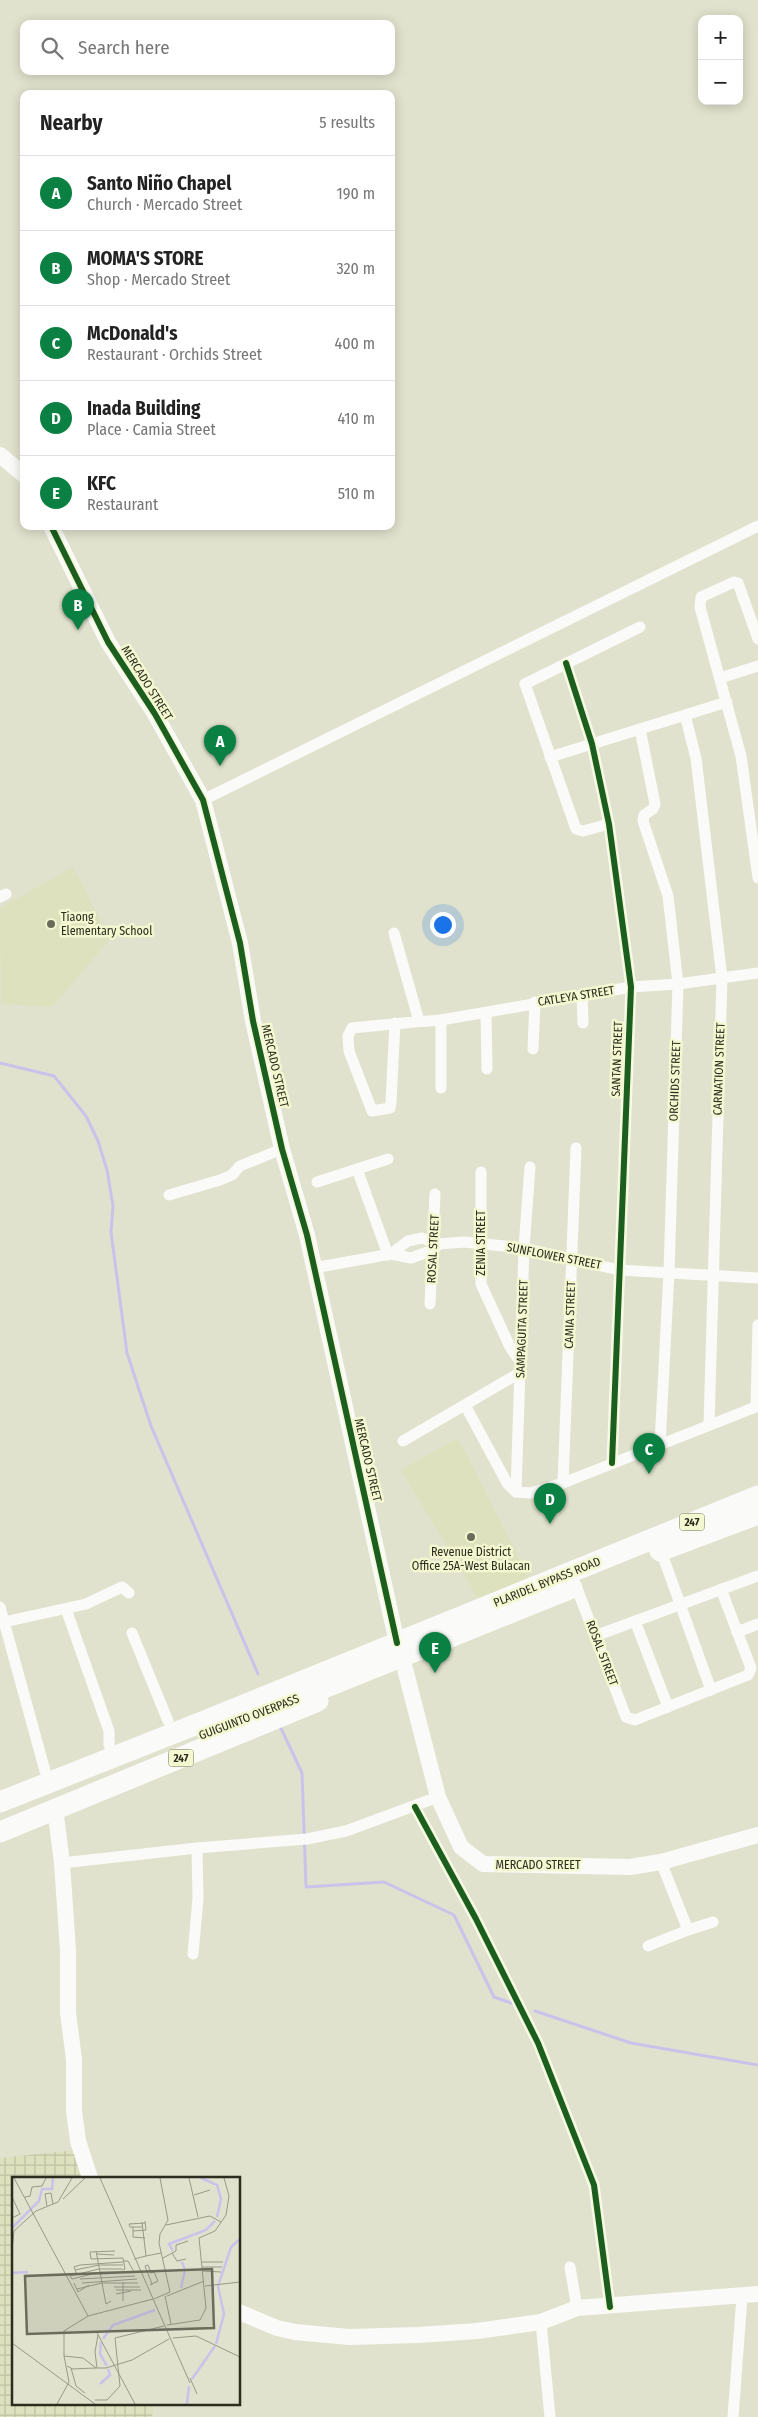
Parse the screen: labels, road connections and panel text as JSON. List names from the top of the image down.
{
  "streets": {
    "highway": ["247", "PLARIDEL BYPASS ROAD", "GUIGUINTO OVERPASS"],
    "street": [
      "MERCADO STREET",
      "CATLEYA STREET",
      "SANTAN STREET",
      "CARNATION STREET",
      "ORCHIDS STREET",
      "ZENIA STREET",
      "ROSAL STREET",
      "SUNFLOWER STREET",
      "CAMIA STREET",
      "SAMPAGUITA STREET"
    ]
  },
  "crossings": [
    ["MERCADO STREET", "SUNFLOWER STREET"],
    ["MERCADO STREET", "PLARIDEL BYPASS ROAD"],
    ["CATLEYA STREET", "SANTAN STREET"],
    ["CATLEYA STREET", "CARNATION STREET"],
    ["CATLEYA STREET", "ORCHIDS STREET"],
    ["SANTAN STREET", "SUNFLOWER STREET"],
    ["CARNATION STREET", "SUNFLOWER STREET"],
    ["ORCHIDS STREET", "SUNFLOWER STREET"],
    ["ZENIA STREET", "SUNFLOWER STREET"],
    ["ZENIA STREET", "SAMPAGUITA STREET"],
    ["ROSAL STREET", "SUNFLOWER STREET"],
    ["ROSAL STREET", "PLARIDEL BYPASS ROAD"],
    ["SUNFLOWER STREET", "CAMIA STREET"],
    ["SUNFLOWER STREET", "SAMPAGUITA STREET"],
    ["247", "PLARIDEL BYPASS ROAD"],
    ["247", "GUIGUINTO OVERPASS"],
    ["PLARIDEL BYPASS ROAD", "GUIGUINTO OVERPASS"]
  ],
  "places": ["Tiaong Elementary School", "Revenue District Office 25A-West Bulacan"],
  "page": {
    "map_buttons": ["+", "−"],
    "search": "Search here",
    "heading": ["Nearby", "5 results"],
    "list": [
      {
        "mark": "A",
        "name": "Santo Niño Chapel",
        "note": "Church · Mercado Street",
        "value": "190 m"
      },
      {
        "mark": "B",
        "name": "MOMA'S STORE",
        "note": "Shop · Mercado Street",
        "value": "320 m"
      },
      {
        "mark": "C",
        "name": "McDonald's",
        "note": "Restaurant · Orchids Street",
        "value": "400 m"
      },
      {
        "mark": "D",
        "name": "Inada Building",
        "note": "Place · Camia Street",
        "value": "410 m"
      },
      {
        "mark": "E",
        "name": "KFC",
        "note": "Restaurant",
        "value": "510 m"
      }
    ],
    "pins": [
      "B",
      "A",
      "C",
      "D",
      "E"
    ]
  }
}
